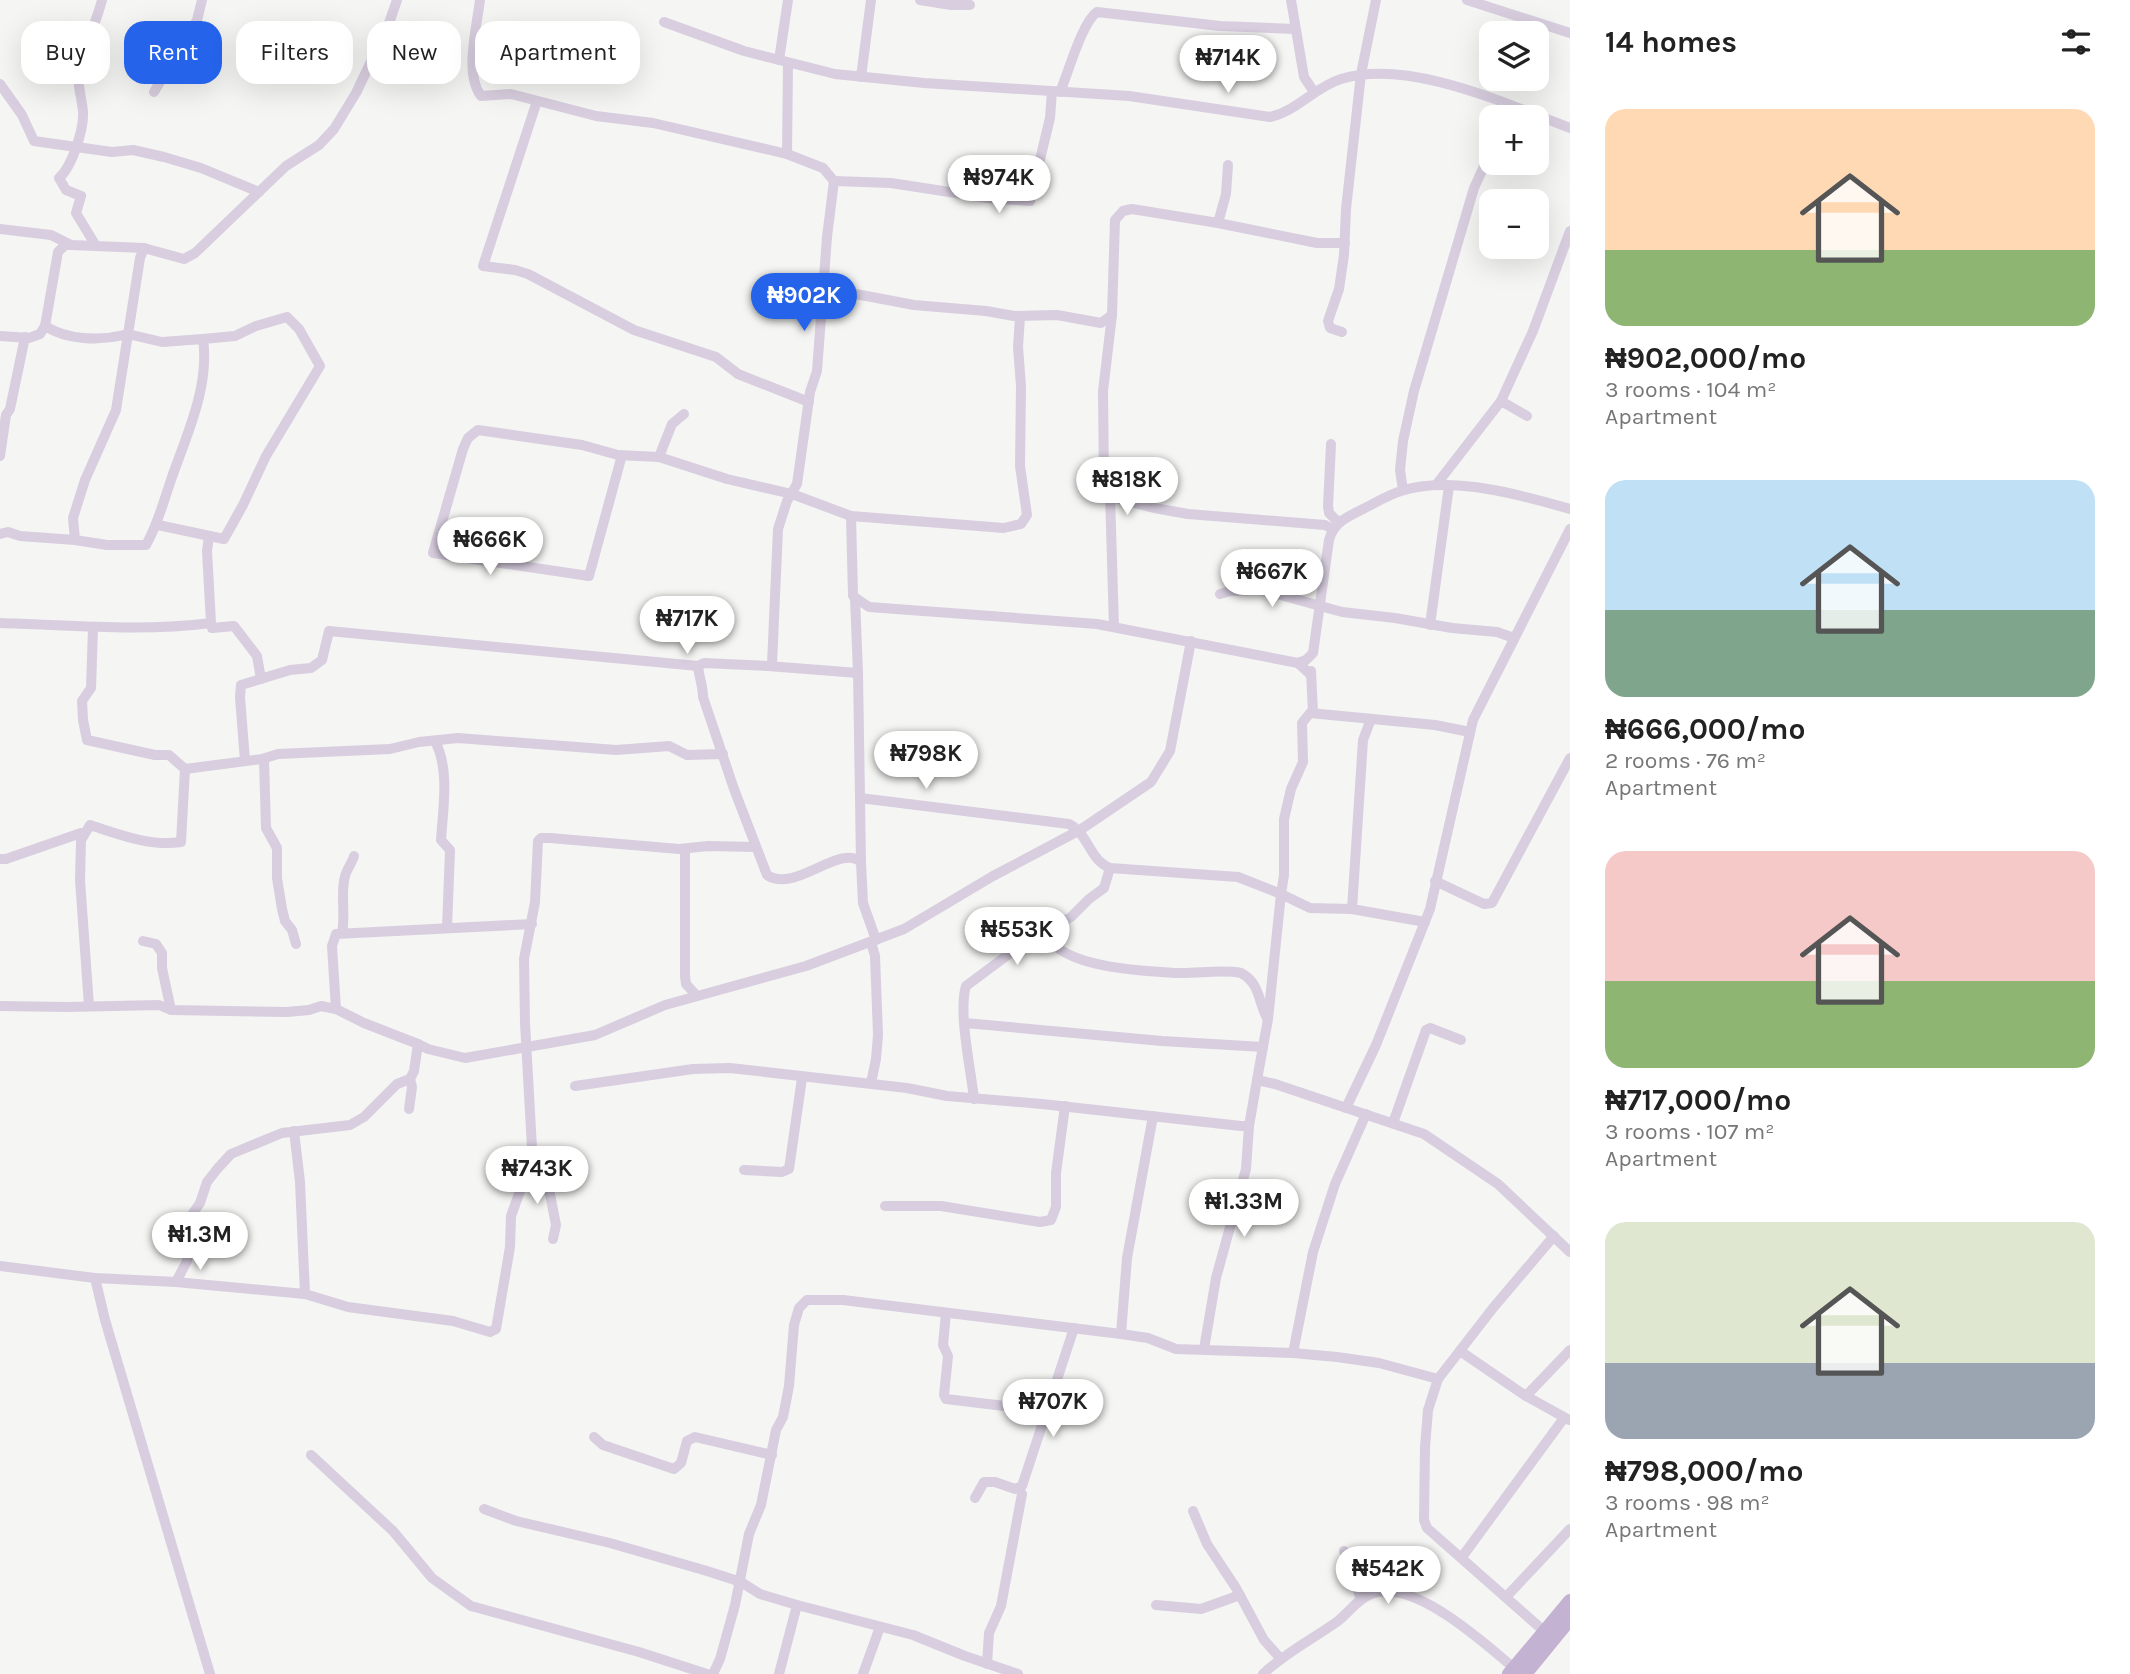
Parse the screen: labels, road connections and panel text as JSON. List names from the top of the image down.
{
  "page": {
    "heading": "14 homes",
    "map_buttons": ["+", "−"],
    "chip": [
      "Buy",
      "Rent",
      "Filters",
      "New",
      "Apartment"
    ],
    "price": [
      "₦714K",
      "₦974K",
      "₦902K",
      "₦818K",
      "₦666K",
      "₦667K",
      "₦717K",
      "₦798K",
      "₦553K",
      "₦743K",
      "₦1.33M",
      "₦1.3M",
      "₦707K",
      "₦542K"
    ],
    "list": [
      {
        "name": "₦902,000/mo",
        "note": "3 rooms · 104 m² · Apartment"
      },
      {
        "name": "₦666,000/mo",
        "note": "2 rooms · 76 m² · Apartment"
      },
      {
        "name": "₦717,000/mo",
        "note": "3 rooms · 107 m² · Apartment"
      },
      {
        "name": "₦798,000/mo",
        "note": "3 rooms · 98 m² · Apartment"
      }
    ]
  }
}
